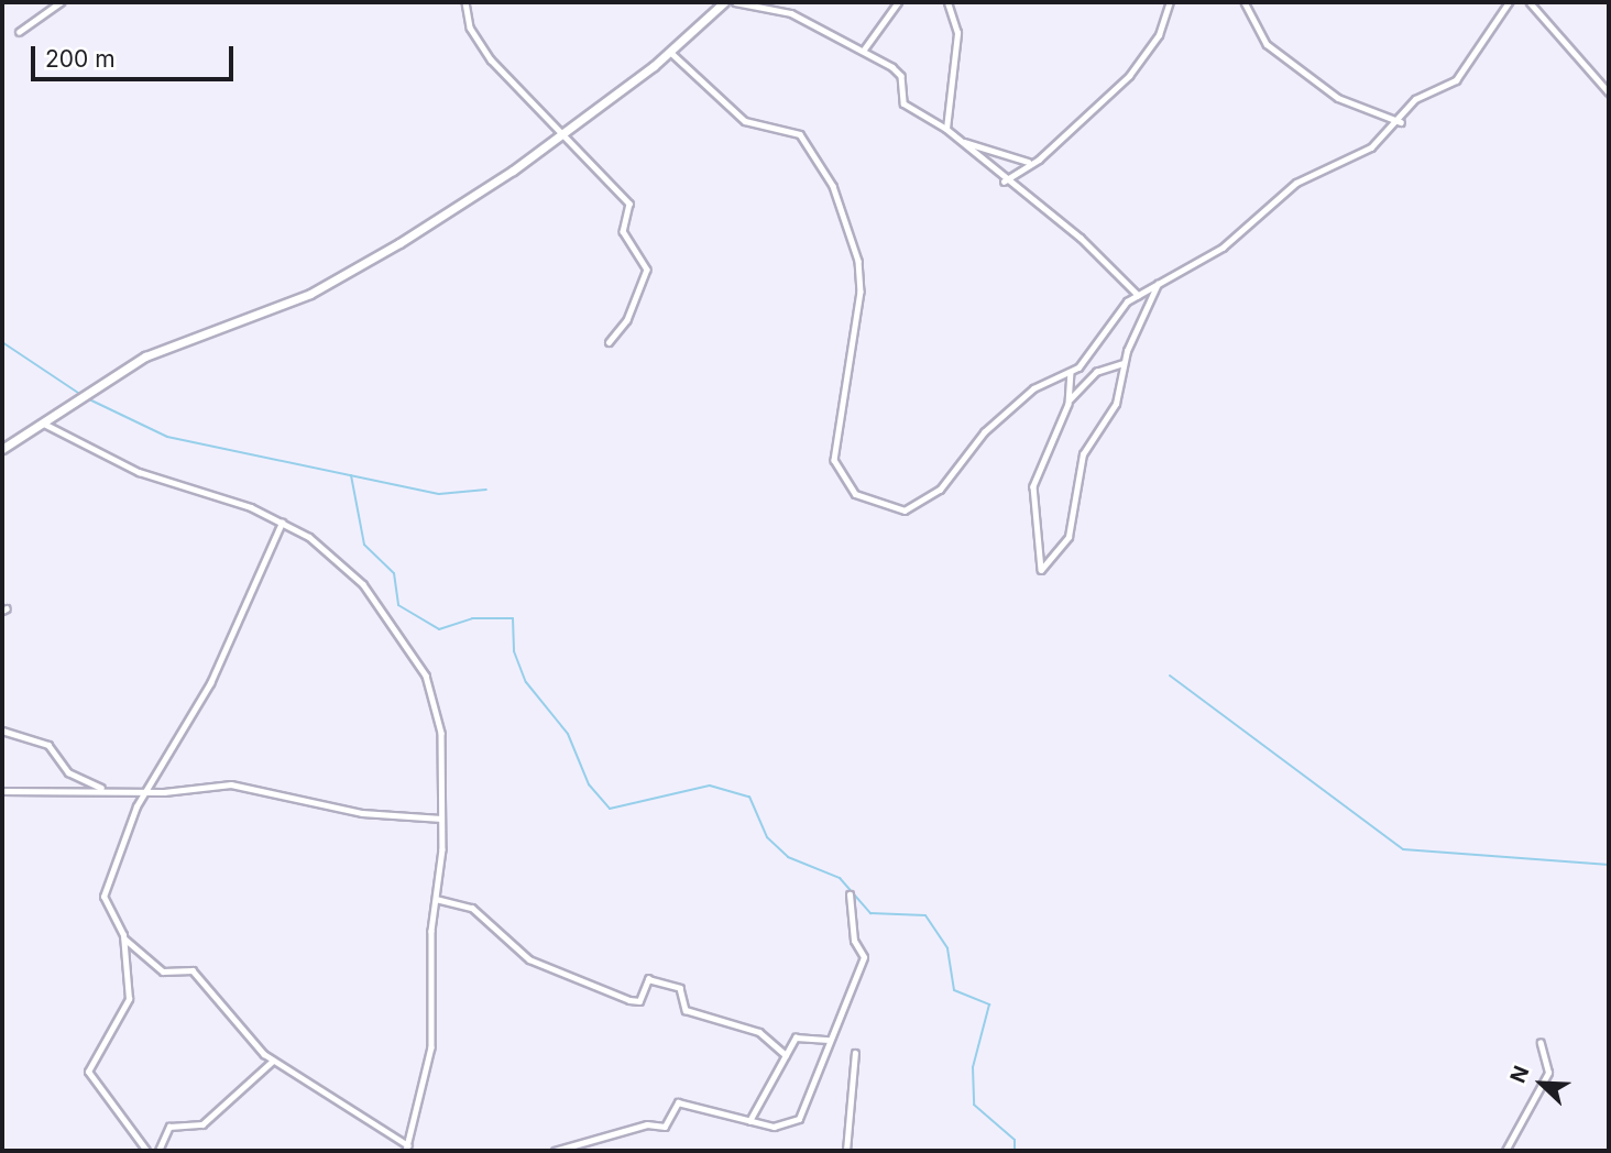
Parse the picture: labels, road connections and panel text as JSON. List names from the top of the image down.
{
  "scale_bar": "200 m",
  "north": "top left"
}
